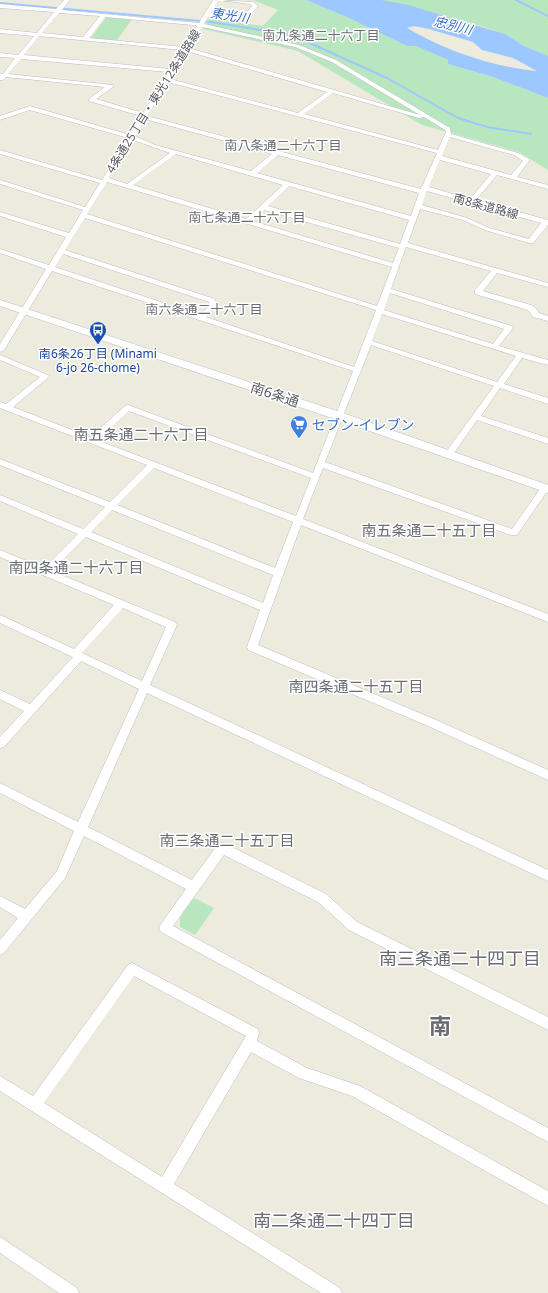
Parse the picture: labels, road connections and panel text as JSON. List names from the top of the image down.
{
  "streets": {
    "street": ["4条通25丁目・東光12条道路線", "南8条道路線", "南6条通"]
  },
  "crossings": [
    ["4条通25丁目・東光12条道路線", "南8条道路線"],
    ["4条通25丁目・東光12条道路線", "南6条通"]
  ],
  "districts": [
    "南九条通二十六丁目",
    "南八条通二十六丁目",
    "南七条通二十六丁目",
    "南六条通二十六丁目",
    "南五条通二十六丁目",
    "南五条通二十五丁目",
    "南四条通二十六丁目",
    "南四条通二十五丁目",
    "南三条通二十五丁目",
    "南三条通二十四丁目",
    "南",
    "南二条通二十四丁目"
  ],
  "water": ["東光川", "忠別川"],
  "places": {
    "bus stop": ["南6条26丁目 (Minami 6-jo 26-chome)"],
    "supermarket": ["セブン-イレブン"]
  }
}
